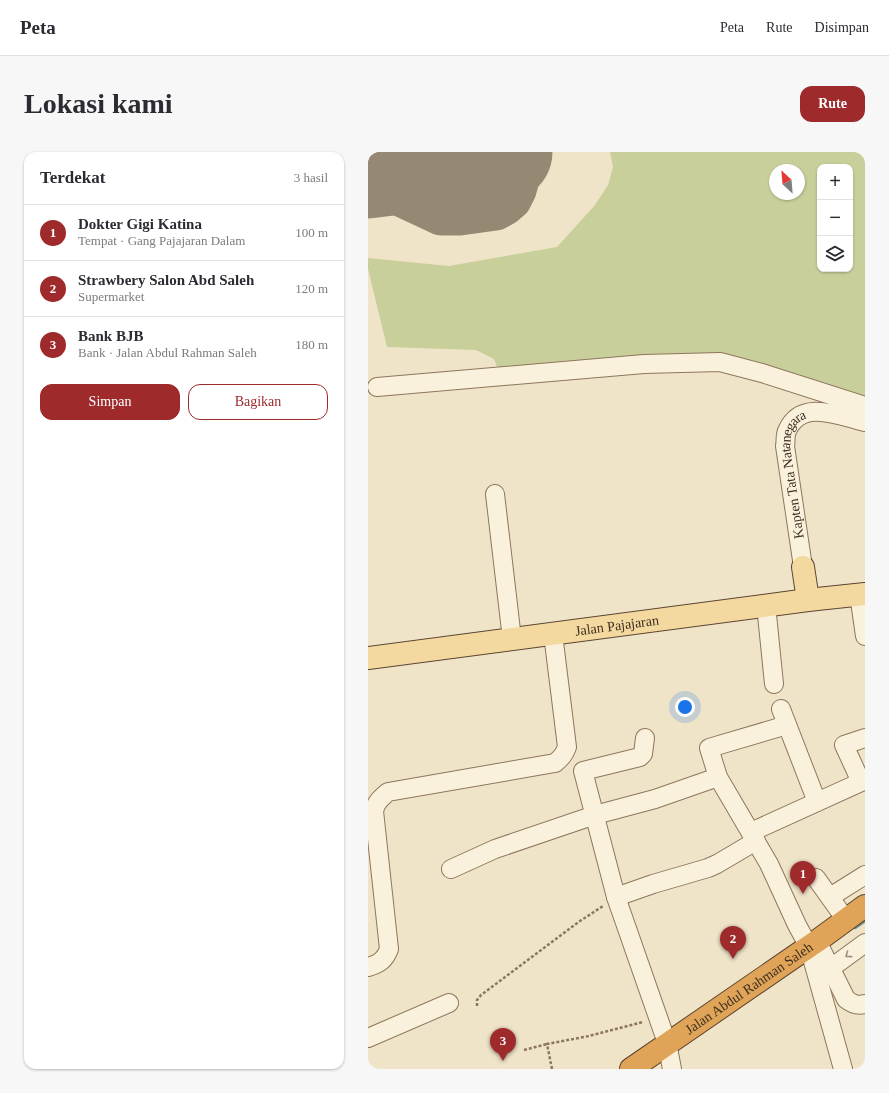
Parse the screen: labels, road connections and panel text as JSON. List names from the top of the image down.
{
  "streets": {
    "highway": ["Jalan Abdul Rahman Saleh"],
    "main road": ["Kapten Tata Natanegara", "Jalan Pajajaran"]
  },
  "crossings": [
    ["Kapten Tata Natanegara", "Jalan Pajajaran"]
  ],
  "north": "top left",
  "page": {
    "header": "Peta",
    "nav": ["Peta", "Rute", "Disimpan"],
    "buttons": [
      "Rute",
      ["Simpan", "Bagikan"]
    ],
    "title": "Lokasi kami",
    "heading": ["Terdekat", "3 hasil"],
    "map_buttons": ["+", "−"],
    "list": [
      {
        "mark": "1",
        "name": "Dokter Gigi Katina",
        "note": "Tempat · Gang Pajajaran Dalam",
        "value": "100 m"
      },
      {
        "mark": "2",
        "name": "Strawbery Salon Abd Saleh",
        "note": "Supermarket",
        "value": "120 m"
      },
      {
        "mark": "3",
        "name": "Bank BJB",
        "note": "Bank · Jalan Abdul Rahman Saleh",
        "value": "180 m"
      }
    ],
    "pins": ["1", "2", "3"]
  }
}
